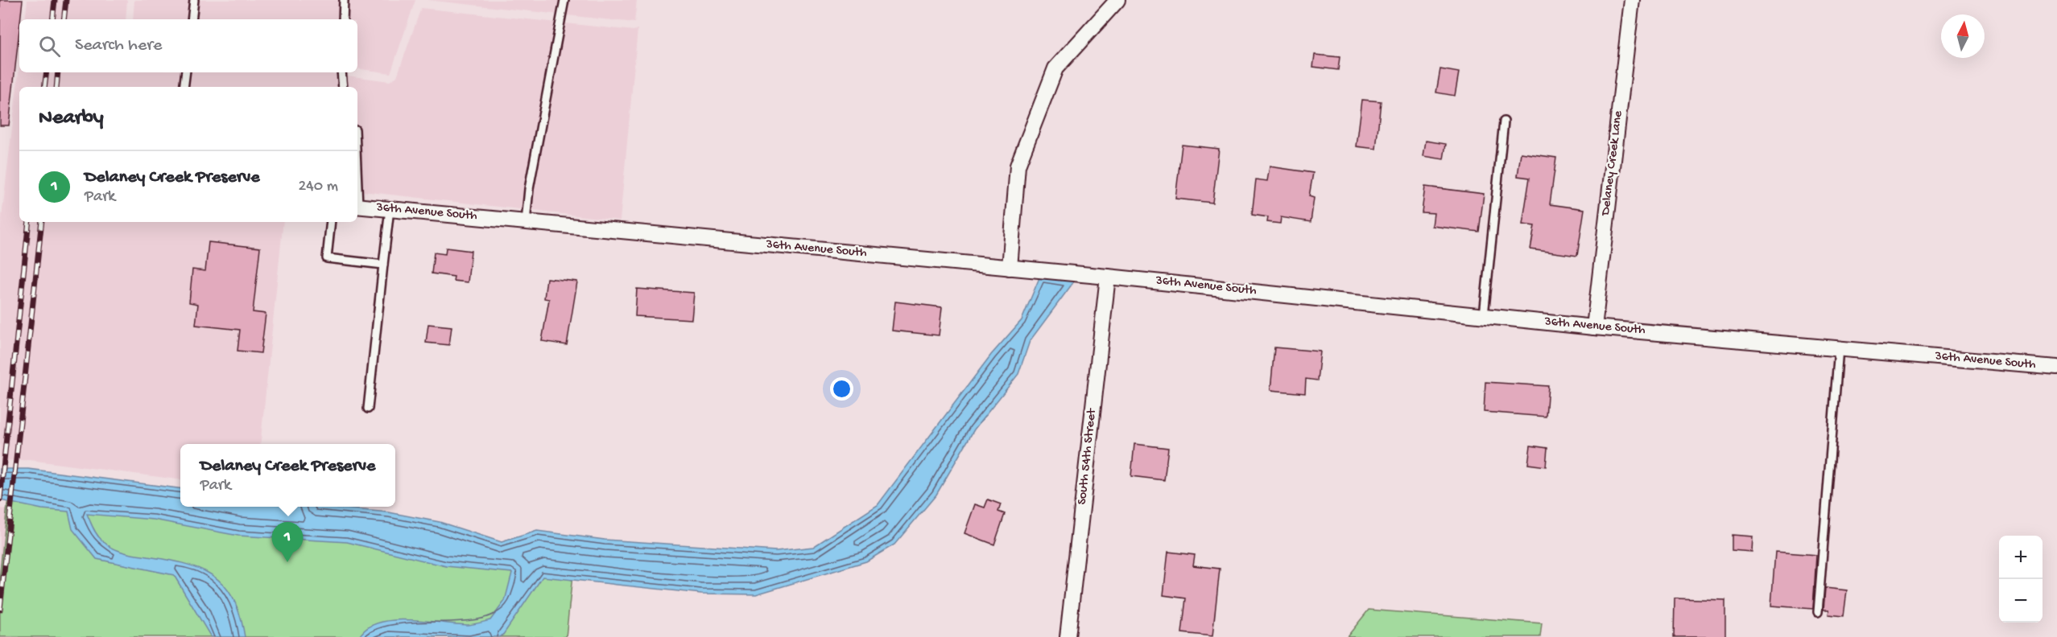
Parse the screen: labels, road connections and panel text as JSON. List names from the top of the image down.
{
  "streets": {
    "street": ["Delaney Creek Lane", "36th Avenue South", "South 54th Street"]
  },
  "crossings": [
    ["Delaney Creek Lane", "36th Avenue South"],
    ["36th Avenue South", "South 54th Street"]
  ],
  "north": "top",
  "page": {
    "search": "Search here",
    "heading": "Nearby",
    "list": [
      {
        "mark": "1",
        "name": "Delaney Creek Preserve",
        "note": "Park",
        "value": "240 m"
      }
    ],
    "popup": ["Delaney Creek Preserve", "Park"],
    "pins": "1",
    "map_buttons": ["+", "−"]
  }
}
